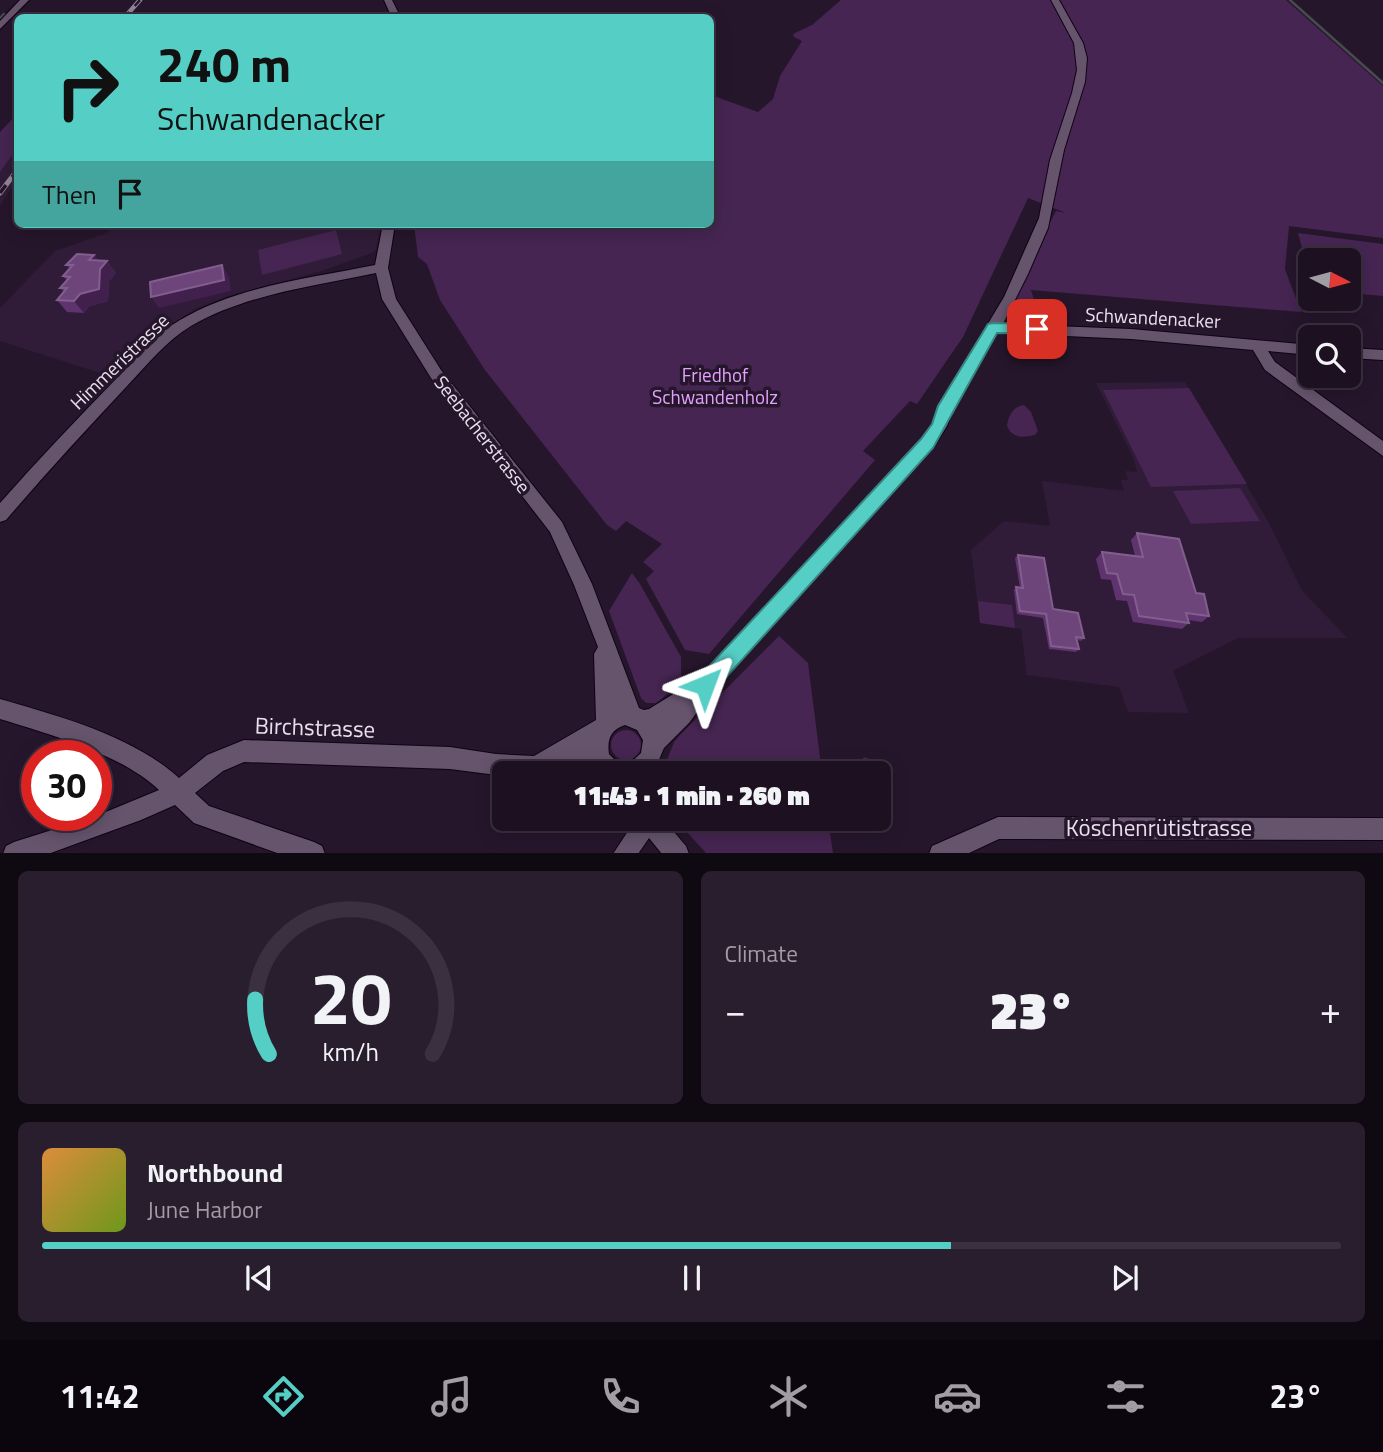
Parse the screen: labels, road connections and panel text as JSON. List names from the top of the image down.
{
  "streets": {
    "street": [
      "Schwandenacker",
      "Himmeristrasse",
      "Seebacherstrasse",
      "Birchstrasse",
      "Köschenrütistrasse"
    ]
  },
  "crossings": [
    ["Himmeristrasse", "Seebacherstrasse"]
  ],
  "parks": ["Friedhof Schwandenholz"],
  "north": "right",
  "page": {
    "turn": ["240 m", "Schwandenacker"],
    "then": "Then",
    "limit": "30",
    "trip": "11:43 · 1 min · 260 m",
    "tile": "Climate",
    "heat": ["−", "23°", "+"],
    "song": ["Northbound", "June Harbor"],
    "tabs": ["11:42", "23°"],
    "gauge": ["20", "km/h"]
  }
}
